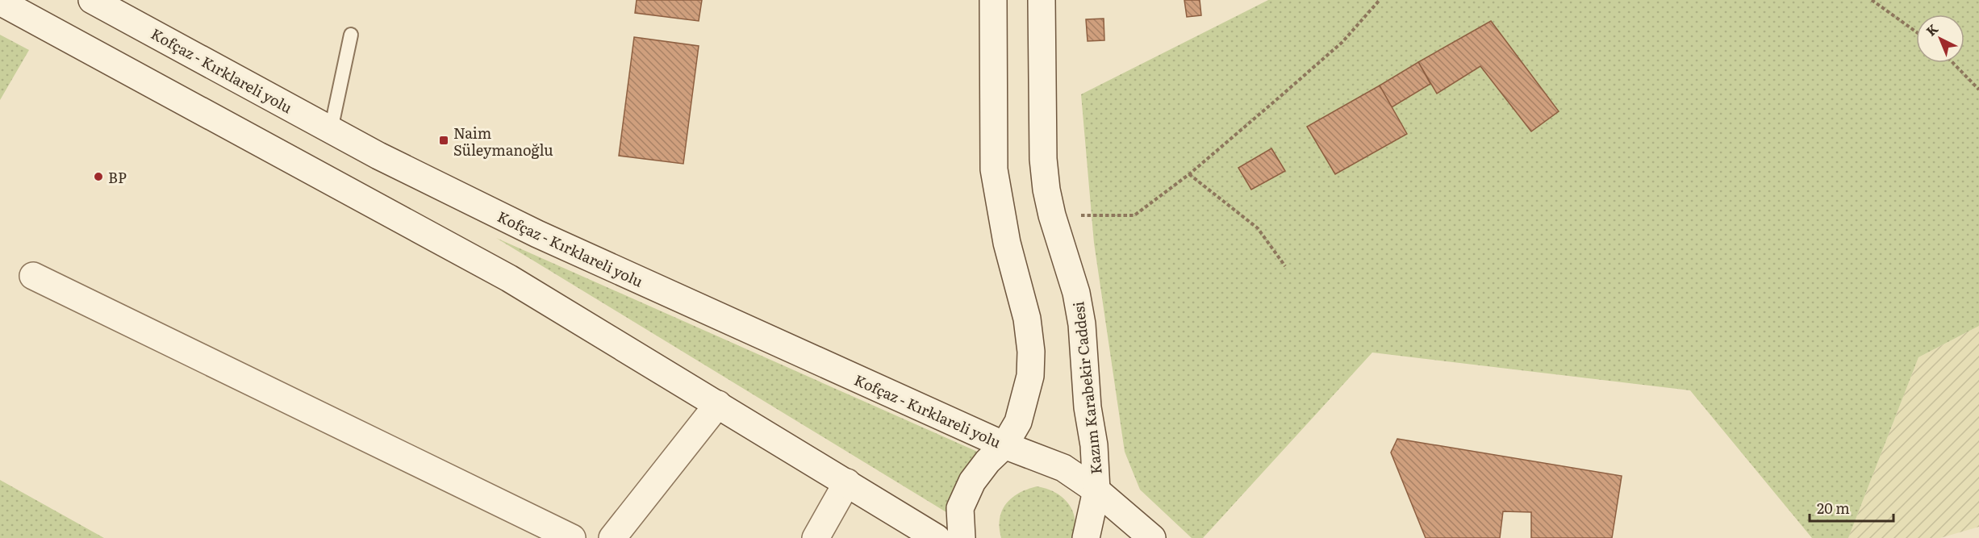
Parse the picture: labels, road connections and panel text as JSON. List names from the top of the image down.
{
  "streets": {
    "main road": ["Kofçaz - Kırklareli yolu", "Kazım Karabekir Caddesi"]
  },
  "crossings": [
    ["Kofçaz - Kırklareli yolu", "Kazım Karabekir Caddesi"]
  ],
  "places": {
    "transit": ["Naim Süleymanoğlu"],
    "other": ["BP"]
  },
  "scale_bar": "20 m",
  "north": "top left"
}
